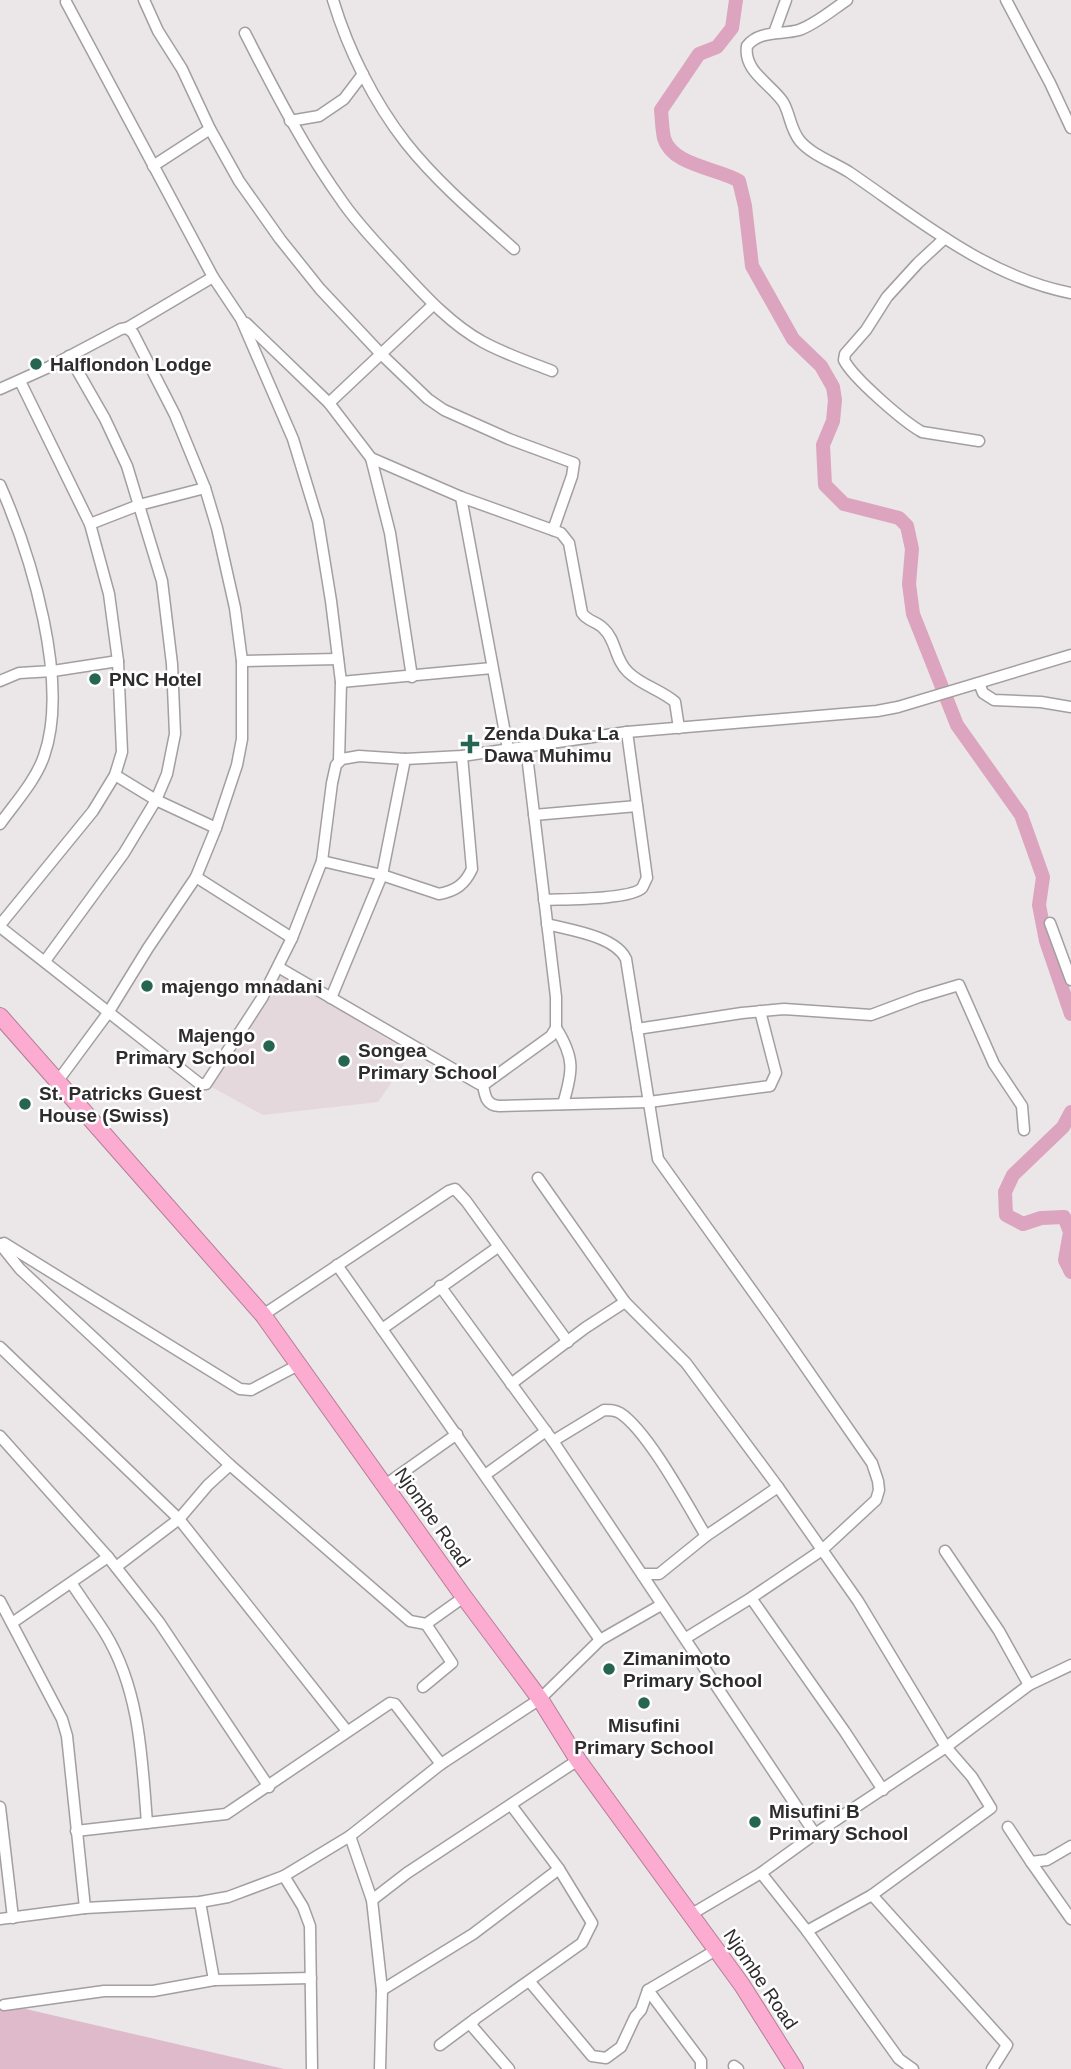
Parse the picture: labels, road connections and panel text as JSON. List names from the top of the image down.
{
  "streets": {
    "highway": ["Njombe Road"]
  },
  "places": {
    "other": [
      "Halflondon Lodge",
      "PNC Hotel",
      "majengo mnadani",
      "Majengo Primary School",
      "Songea Primary School",
      "St. Patricks Guest House (Swiss)",
      "Zimanimoto Primary School",
      "Misufini Primary School",
      "Misufini B Primary School"
    ],
    "health": ["Zenda Duka La Dawa Muhimu"]
  }
}
